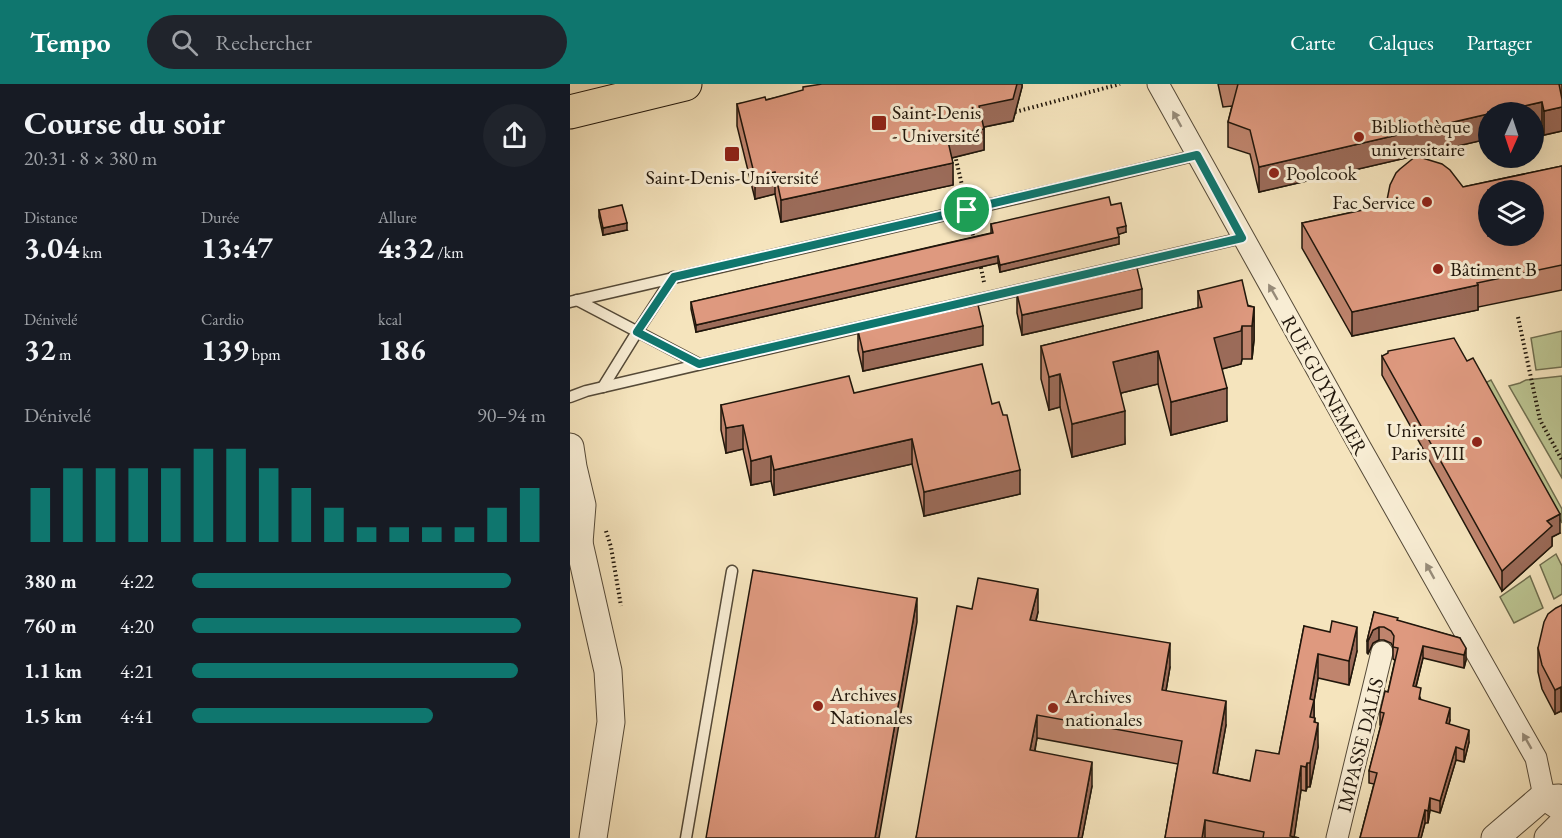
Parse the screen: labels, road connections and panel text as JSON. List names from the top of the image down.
{
  "streets": {
    "street": ["RUE GUYNEMER", "IMPASSE DALIS"]
  },
  "one_way": ["RUE GUYNEMER"],
  "places": {
    "transit": ["Saint-Denis - Université", "Saint-Denis-Université"],
    "other": [
      "Bibliothèque universitaire",
      "Poolcook",
      "Fac Service",
      "Bâtiment B",
      "Université Paris VIII",
      "Archives Nationales",
      "Archives nationales"
    ]
  },
  "north": "bottom",
  "page": {
    "header": "Tempo",
    "search": "Rechercher",
    "nav": ["Carte", "Calques", "Partager"],
    "heading": ["Course du soir", "20:31 · 8 × 380 m"],
    "stats": [
      ["Distance", "3.04 km"],
      ["Durée", "13:47"],
      ["Allure", "4:32 /km"],
      ["Dénivelé", "32 m"],
      ["Cardio", "139 bpm"],
      ["kcal", "186"]
    ],
    "chart": ["Dénivelé", "90–94 m"],
    "list": [
      {
        "name": "380 m",
        "note": "4:22"
      },
      {
        "name": "760 m",
        "note": "4:20"
      },
      {
        "name": "1.1 km",
        "note": "4:21"
      },
      {
        "name": "1.5 km",
        "note": "4:41"
      }
    ]
  }
}
